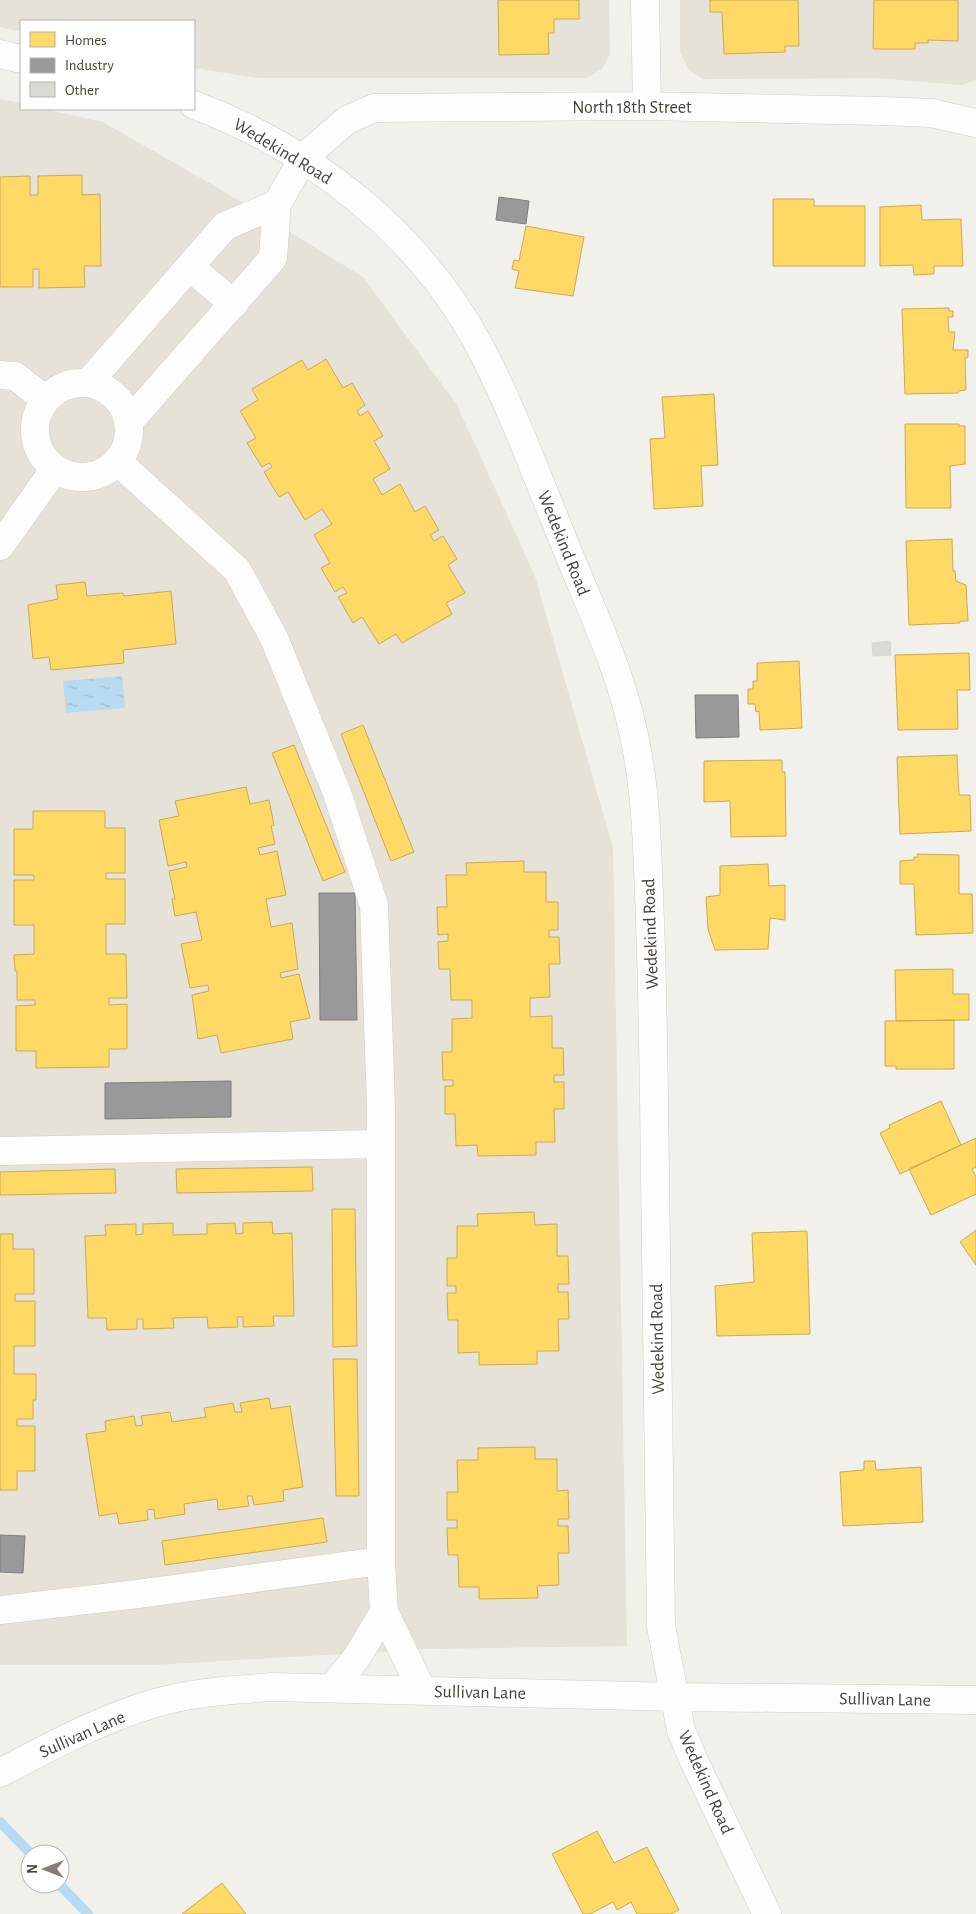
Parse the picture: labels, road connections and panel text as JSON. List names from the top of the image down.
{
  "streets": {
    "street": ["North 18th Street", "Wedekind Road", "Sullivan Lane"]
  },
  "crossings": [
    ["North 18th Street", "Wedekind Road"],
    ["Wedekind Road", "Sullivan Lane"]
  ],
  "legend": ["Homes", "Industry", "Other"],
  "north": "left"
}
